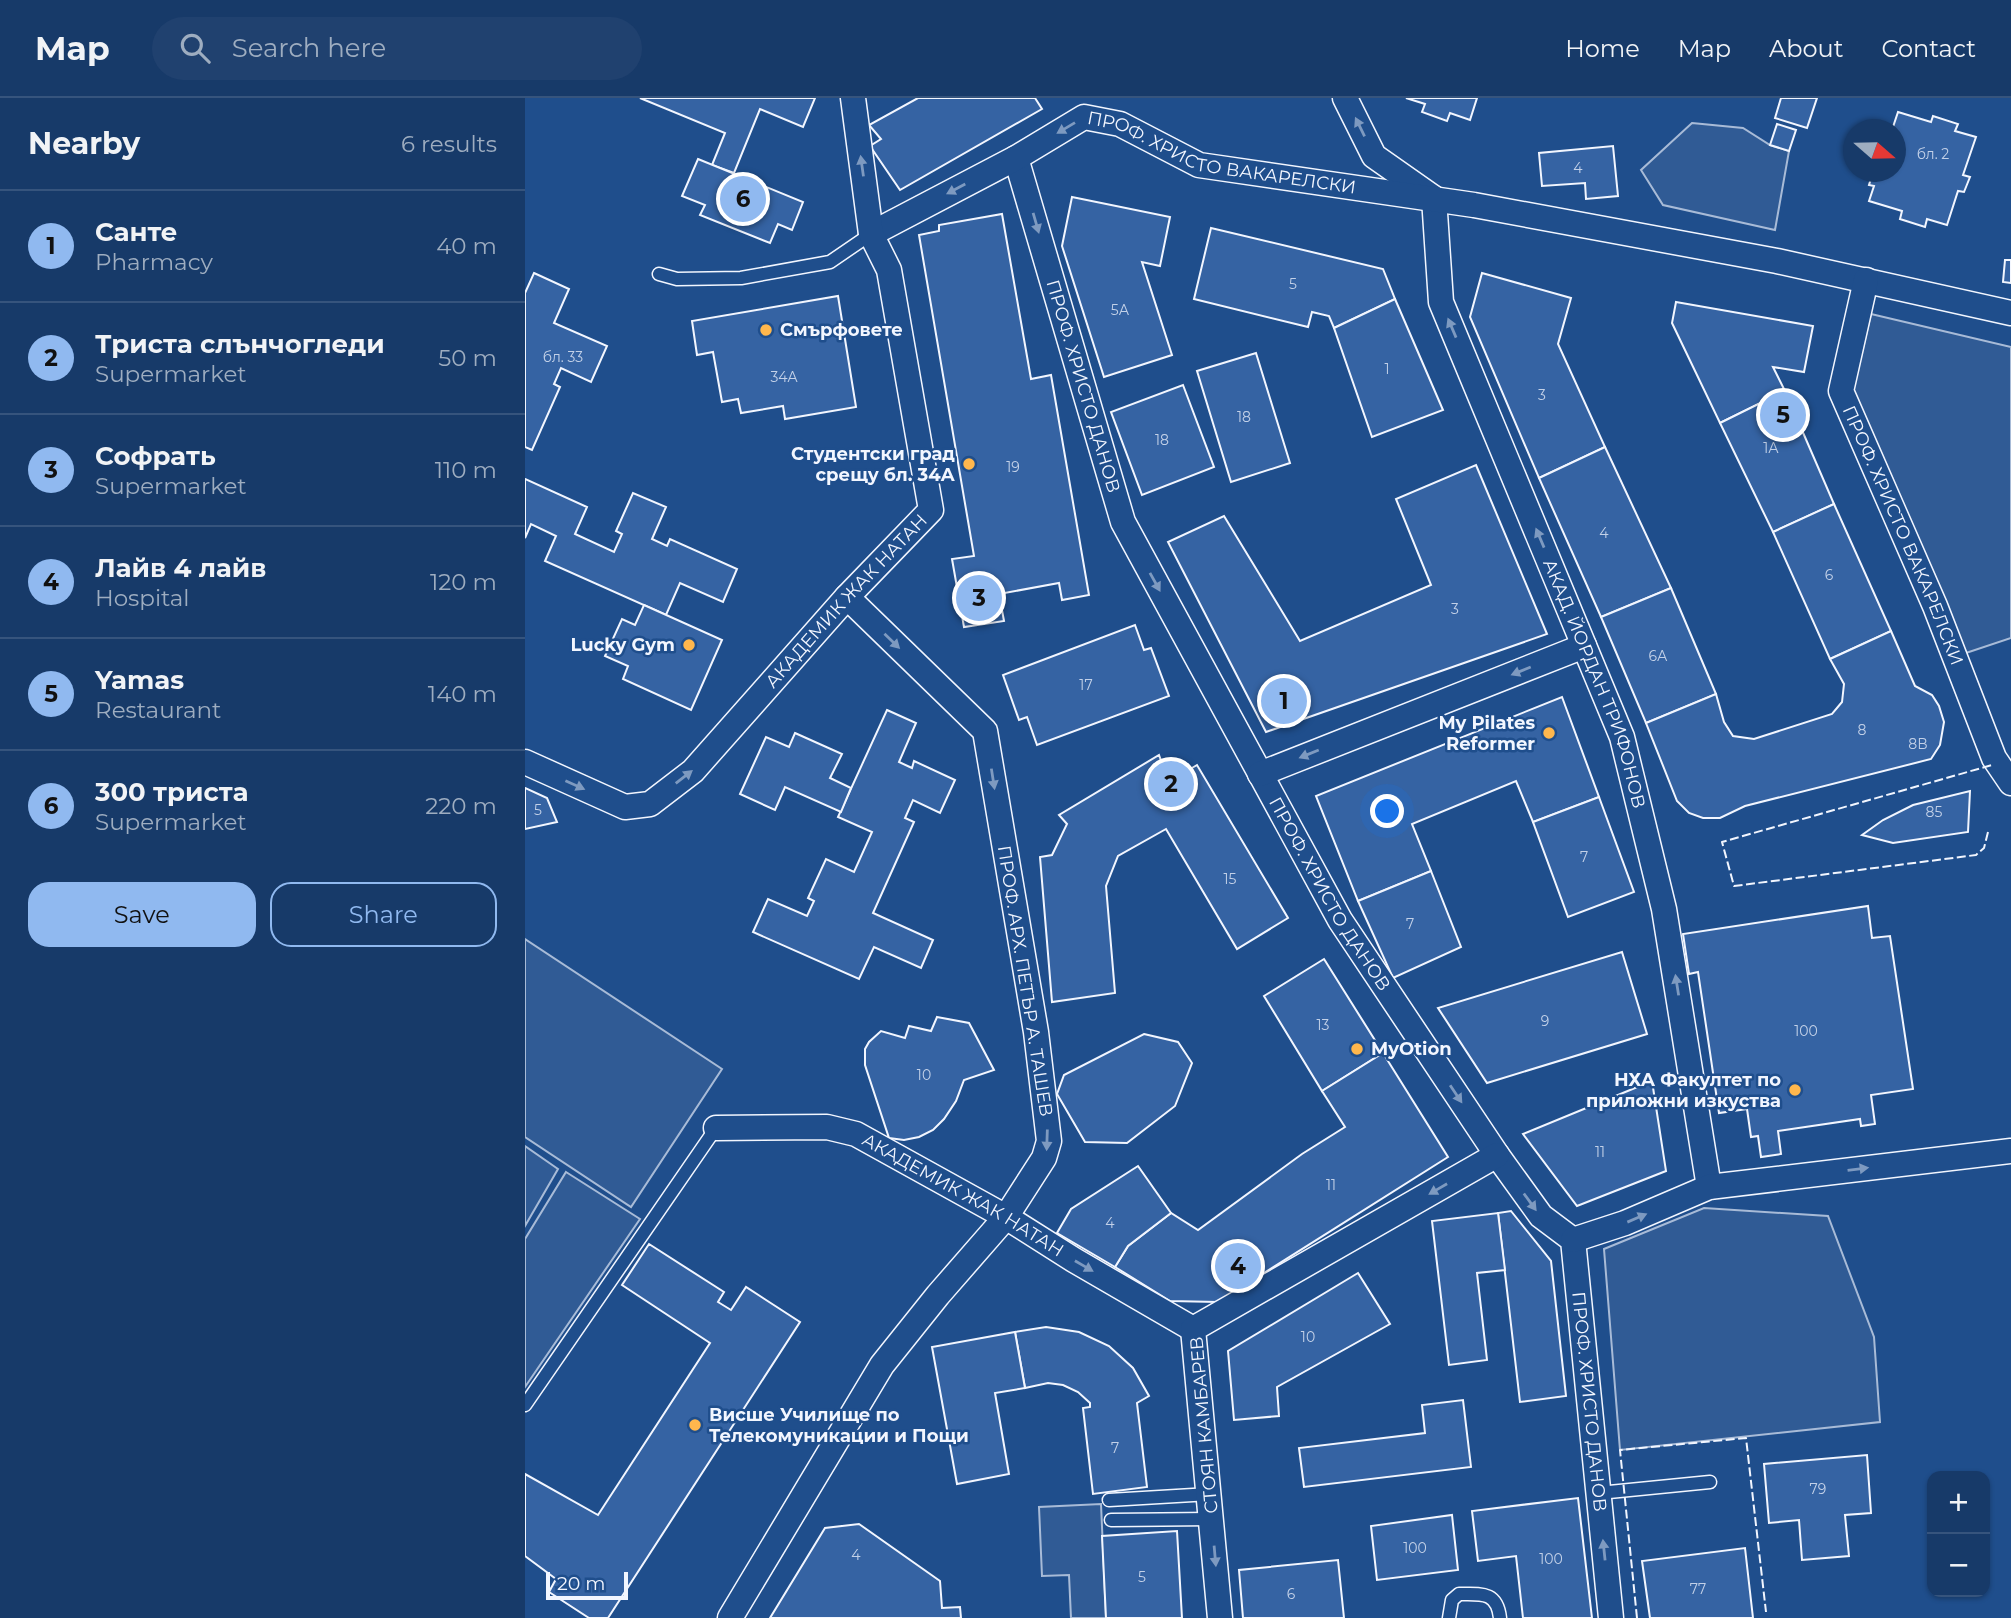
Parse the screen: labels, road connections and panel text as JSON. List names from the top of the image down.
{
  "streets": {
    "street": [
      "ПРОФ. ХРИСТО ВАКАРЕЛСКИ",
      "ПРОФ. ХРИСТО ДАНОВ",
      "АКАДЕМИК ЖАК НАТАН",
      "АКАД. ЙОРДАН ТРИФОНОВ",
      "ПРОФ. АРХ. ПЕТЪР А. ТАШЕВ",
      "СТОЯН КАМБАРЕВ"
    ]
  },
  "crossings": [
    ["ПРОФ. ХРИСТО ВАКАРЕЛСКИ", "ПРОФ. ХРИСТО ДАНОВ"],
    ["ПРОФ. ХРИСТО ВАКАРЕЛСКИ", "АКАДЕМИК ЖАК НАТАН"],
    ["ПРОФ. ХРИСТО ВАКАРЕЛСКИ", "АКАД. ЙОРДАН ТРИФОНОВ"],
    ["ПРОФ. ХРИСТО ДАНОВ", "СТОЯН КАМБАРЕВ"],
    ["АКАДЕМИК ЖАК НАТАН", "ПРОФ. АРХ. ПЕТЪР А. ТАШЕВ"],
    ["АКАДЕМИК ЖАК НАТАН", "СТОЯН КАМБАРЕВ"]
  ],
  "one_way": [
    "ПРОФ. ХРИСТО ДАНОВ",
    "АКАД. ЙОРДАН ТРИФОНОВ",
    "ПРОФ. АРХ. ПЕТЪР А. ТАШЕВ",
    "СТОЯН КАМБАРЕВ"
  ],
  "places": [
    "Смърфовете",
    "Студентски град срещу бл. 34А",
    "Lucky Gym",
    "My Pilates Reformer",
    "MyOtion",
    "НХА Факултет по приложни изкуства",
    "Висше Училище по Телекомуникации и Пощи"
  ],
  "house_numbers": [
    "бл. 2",
    "4",
    "5",
    "5А",
    "бл. 33",
    "1",
    "34A",
    "3",
    "18",
    "18",
    "1А",
    "19",
    "4",
    "6",
    "3",
    "6А",
    "17",
    "8",
    "8В",
    "5",
    "85",
    "7",
    "15",
    "7",
    "9",
    "13",
    "100",
    "10",
    "11",
    "11",
    "4",
    "10",
    "7",
    "79",
    "100",
    "4",
    "100",
    "5",
    "77",
    "6"
  ],
  "scale_bar": "20 m",
  "north": "right",
  "page": {
    "header": "Map",
    "search": "Search here",
    "nav": [
      "Home",
      "Map",
      "About",
      "Contact"
    ],
    "heading": ["Nearby", "6 results"],
    "pins": [
      "6",
      "5",
      "3",
      "1",
      "2",
      "4"
    ],
    "list": [
      {
        "mark": "1",
        "name": "Санте",
        "note": "Pharmacy",
        "value": "40 m"
      },
      {
        "mark": "2",
        "name": "Триста слънчогледи",
        "note": "Supermarket",
        "value": "50 m"
      },
      {
        "mark": "3",
        "name": "Софрать",
        "note": "Supermarket",
        "value": "110 m"
      },
      {
        "mark": "4",
        "name": "Лайв 4 лайв",
        "note": "Hospital",
        "value": "120 m"
      },
      {
        "mark": "5",
        "name": "Yamas",
        "note": "Restaurant",
        "value": "140 m"
      },
      {
        "mark": "6",
        "name": "300 триста",
        "note": "Supermarket",
        "value": "220 m"
      }
    ],
    "buttons": ["Save", "Share"],
    "map_buttons": ["+", "−"],
    "scale": "20 m"
  }
}
